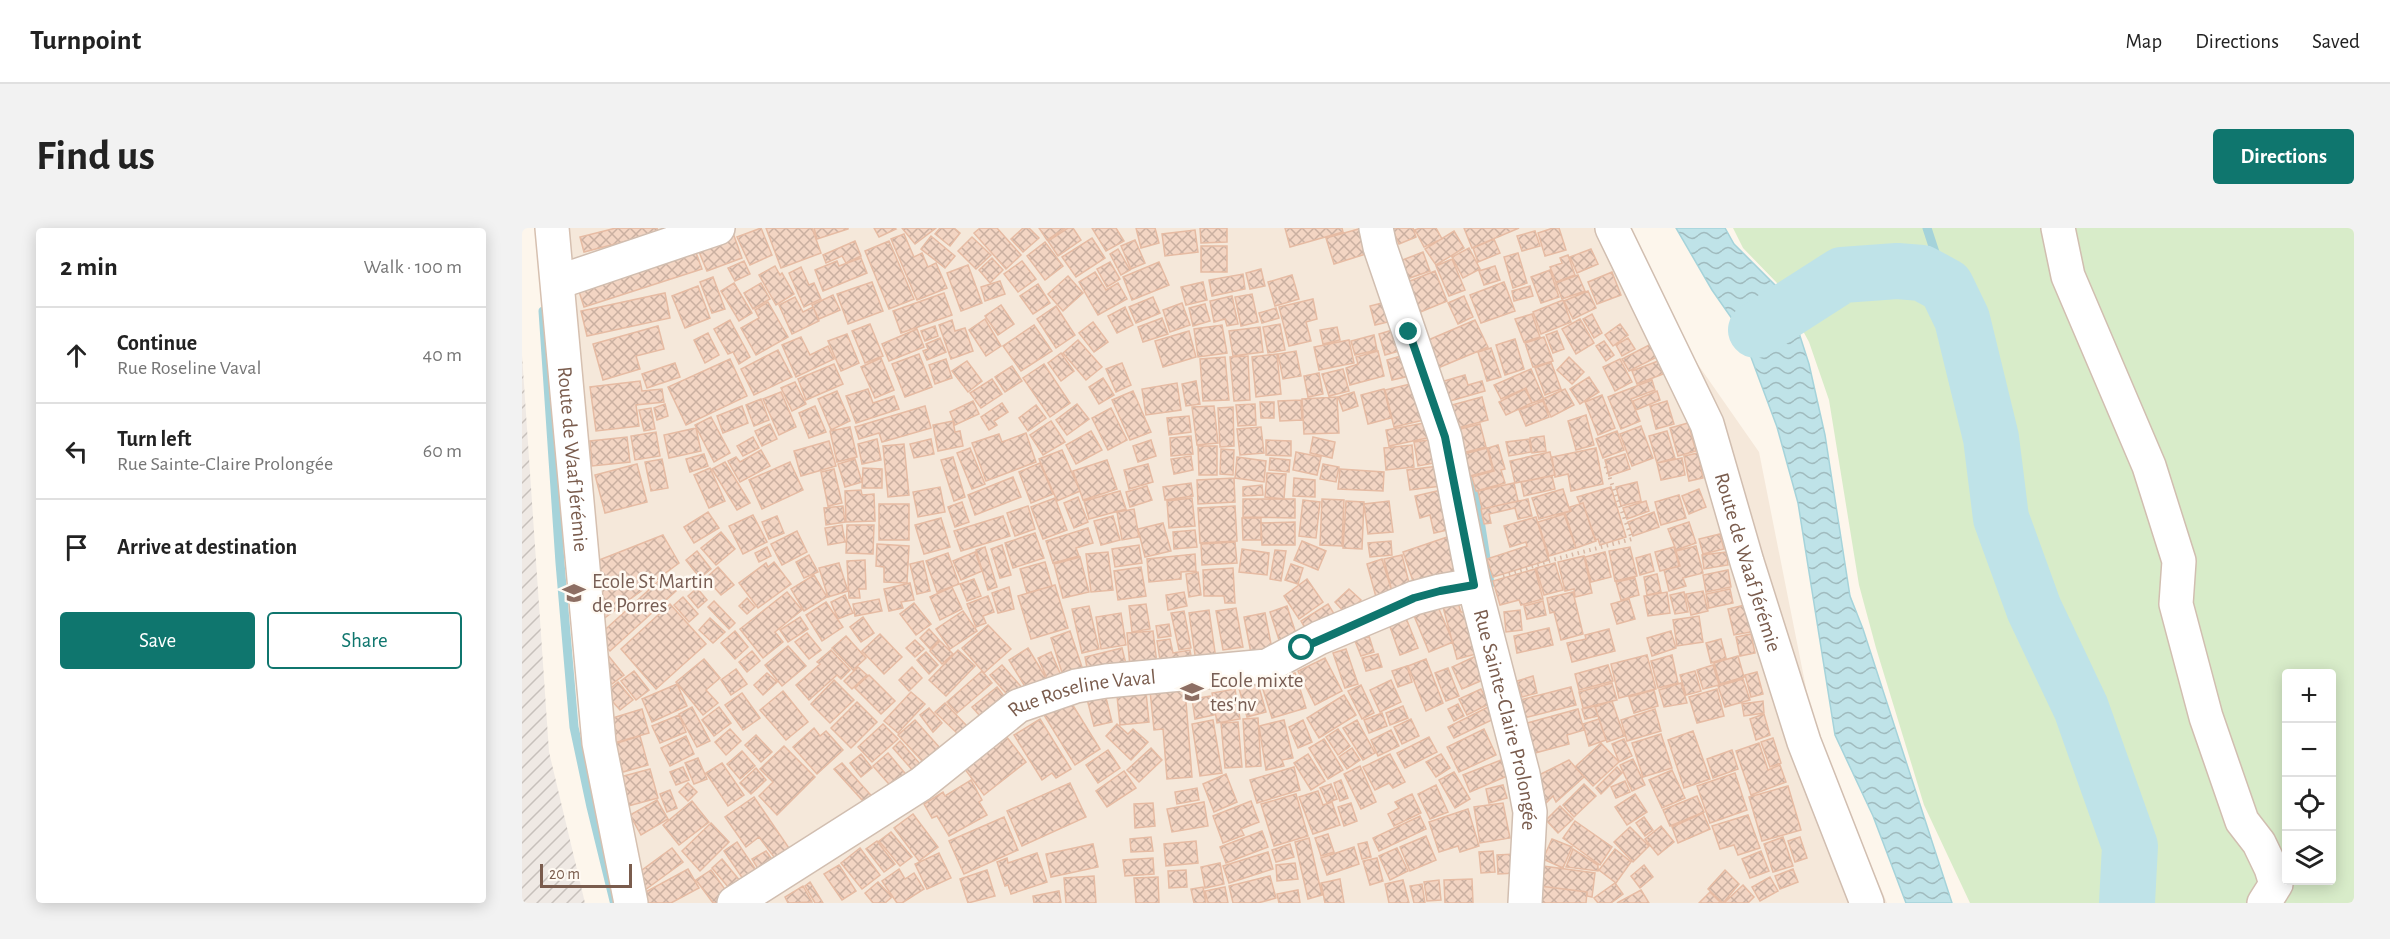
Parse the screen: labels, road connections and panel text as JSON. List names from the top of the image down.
{
  "streets": {
    "street": ["Route de Waaf Jérémie", "Rue Roseline Vaval", "Rue Sainte-Claire Prolongée"]
  },
  "crossings": [
    ["Rue Roseline Vaval", "Rue Sainte-Claire Prolongée"]
  ],
  "places": {
    "school or university": ["Ecole St Martin de Porres", "Ecole mixte tes'nv"]
  },
  "scale_bar": "20 m",
  "page": {
    "header": "Turnpoint",
    "nav": ["Map", "Directions", "Saved"],
    "buttons": [
      "Directions",
      ["Save", "Share"]
    ],
    "title": "Find us",
    "heading": ["2 min", "Walk · 100 m"],
    "list": [
      ["Continue", "Rue Roseline Vaval", "40 m"],
      ["Turn left", "Rue Sainte-Claire Prolongée", "60 m"],
      "Arrive at destination"
    ],
    "map_buttons": ["+", "−"],
    "scale": "20 m"
  }
}
